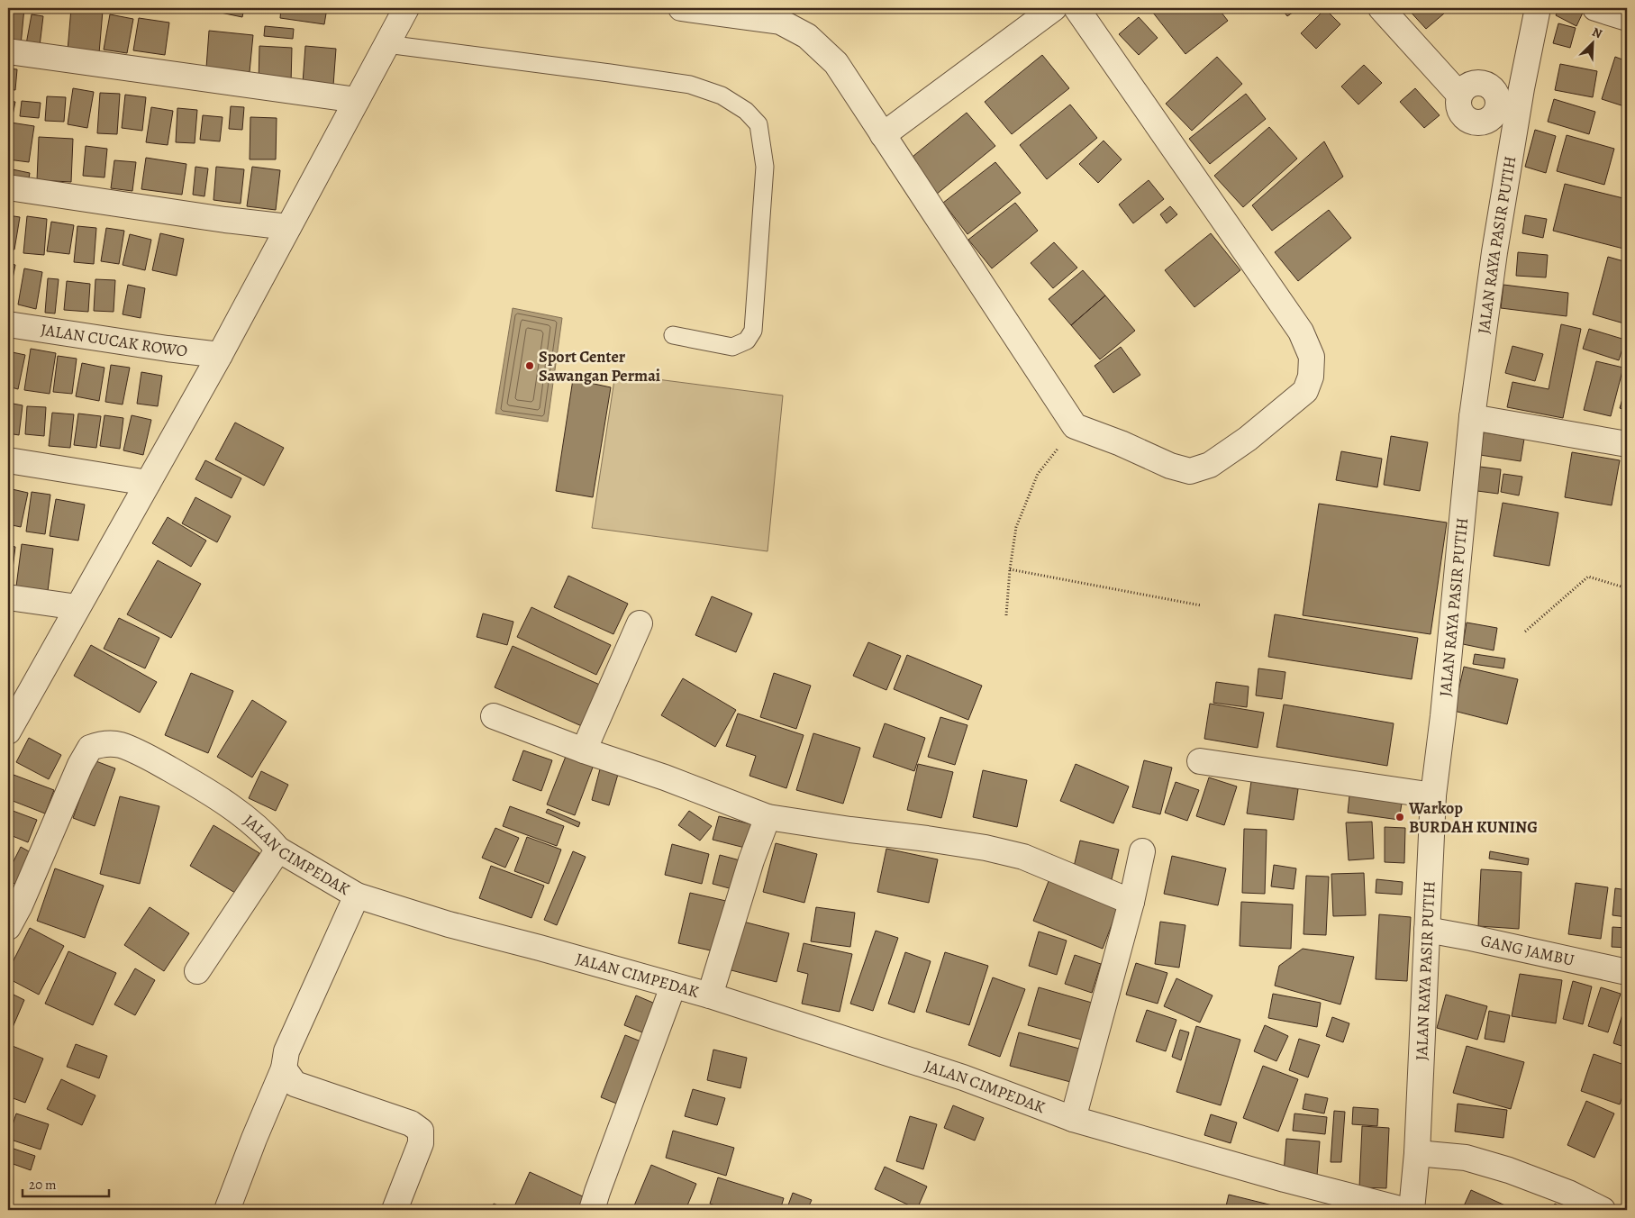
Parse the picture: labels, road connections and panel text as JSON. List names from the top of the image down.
{
  "streets": {
    "street": [
      "JALAN RAYA PASIR PUTIH",
      "JALAN CUCAK ROWO",
      "JALAN CIMPEDAK",
      "GANG JAMBU"
    ]
  },
  "crossings": [
    ["JALAN RAYA PASIR PUTIH", "GANG JAMBU"]
  ],
  "places": ["Sport Center Sawangan Permai", "Warkop BURDAH KUNING"],
  "scale_bar": "20 m",
  "north": "top right"
}
